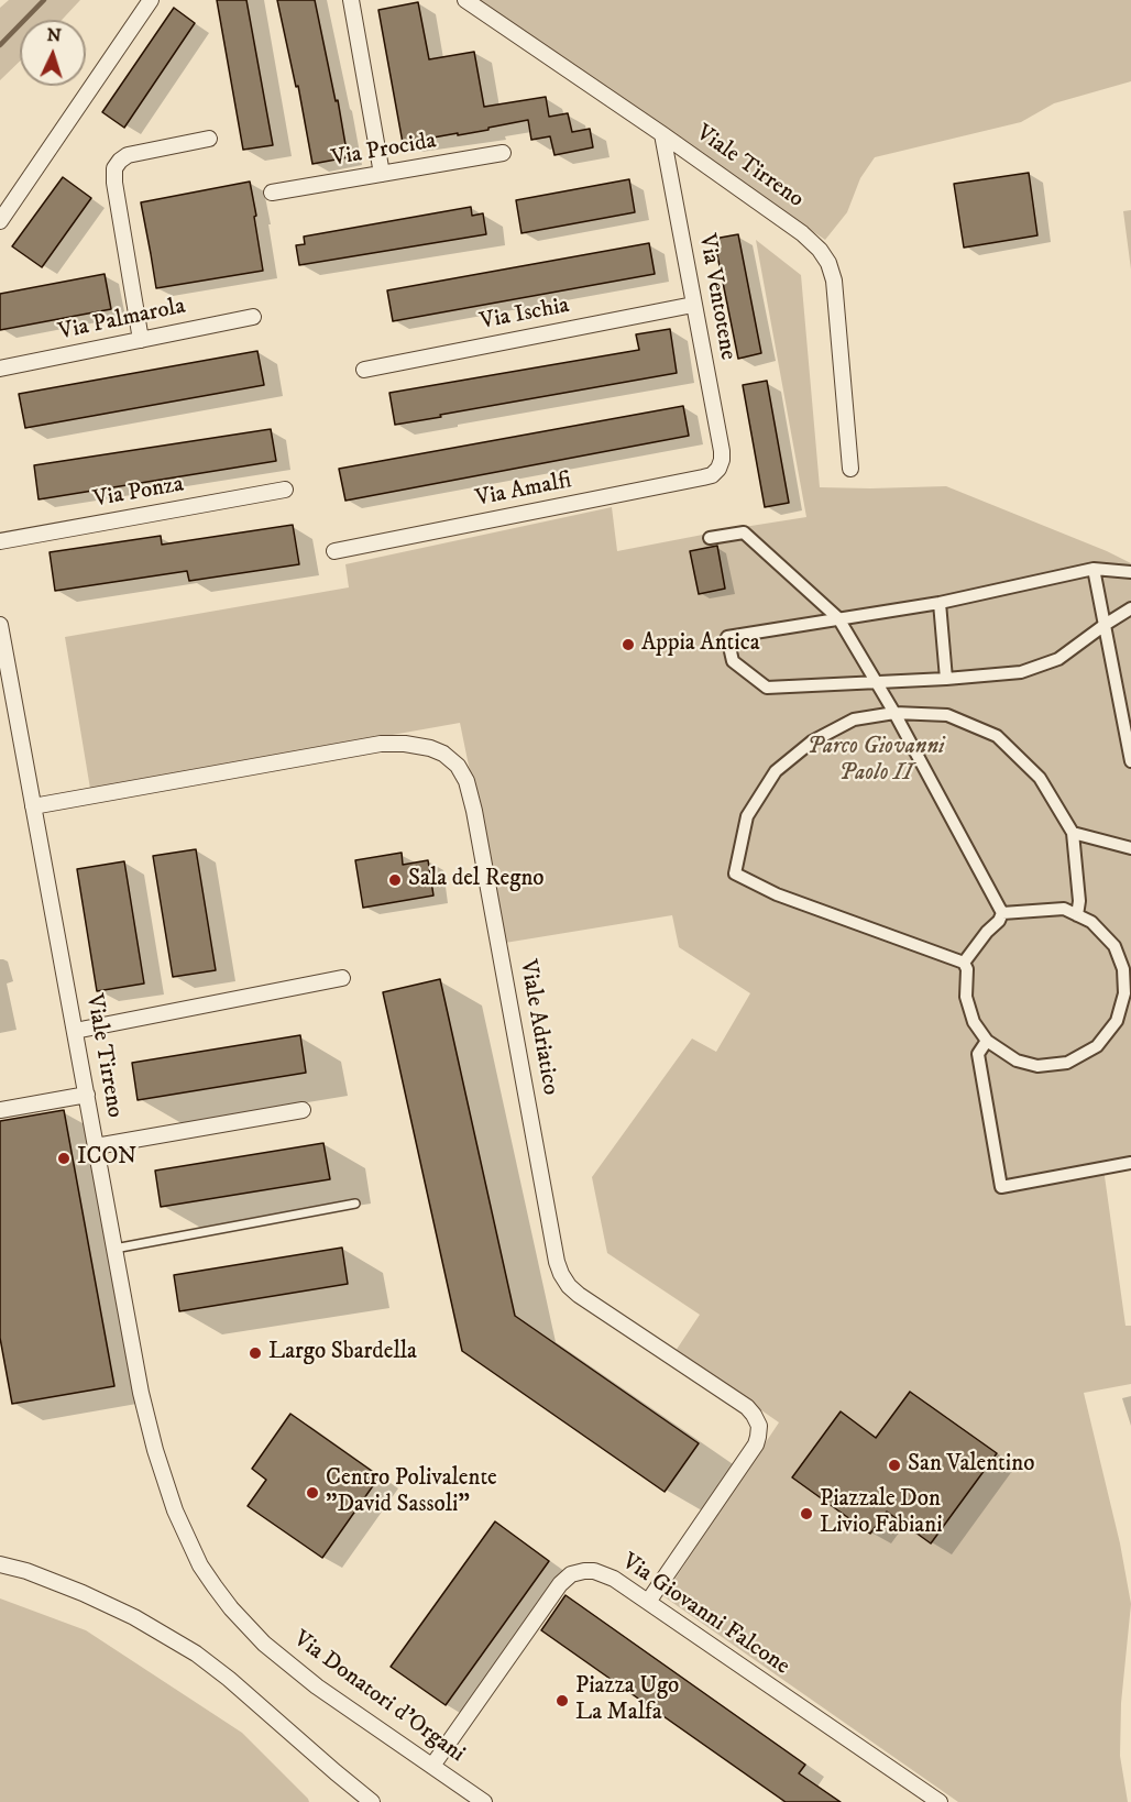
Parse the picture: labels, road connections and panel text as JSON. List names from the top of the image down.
{
  "streets": {
    "street": [
      "Via Procida",
      "Viale Tirreno",
      "Via Ventotene",
      "Via Ischia",
      "Via Palmarola",
      "Via Amalfi",
      "Via Ponza",
      "Viale Adriatico",
      "Via Giovanni Falcone",
      "Via Donatori d'Organi"
    ]
  },
  "crossings": [
    ["Viale Tirreno", "Via Ventotene"],
    ["Viale Tirreno", "Viale Adriatico"],
    ["Viale Tirreno", "Via Donatori d'Organi"],
    ["Via Ventotene", "Via Ischia"],
    ["Via Ventotene", "Via Amalfi"],
    ["Viale Adriatico", "Via Giovanni Falcone"],
    ["Via Giovanni Falcone", "Via Donatori d'Organi"]
  ],
  "parks": ["Parco Giovanni Paolo II"],
  "places": [
    "Appia Antica",
    "Sala del Regno",
    "ICON",
    "Largo Sbardella",
    "San Valentino",
    "Centro Polivalente \"David Sassoli\"",
    "Piazzale Don Livio Fabiani",
    "Piazza Ugo La Malfa"
  ],
  "north": "top"
}
